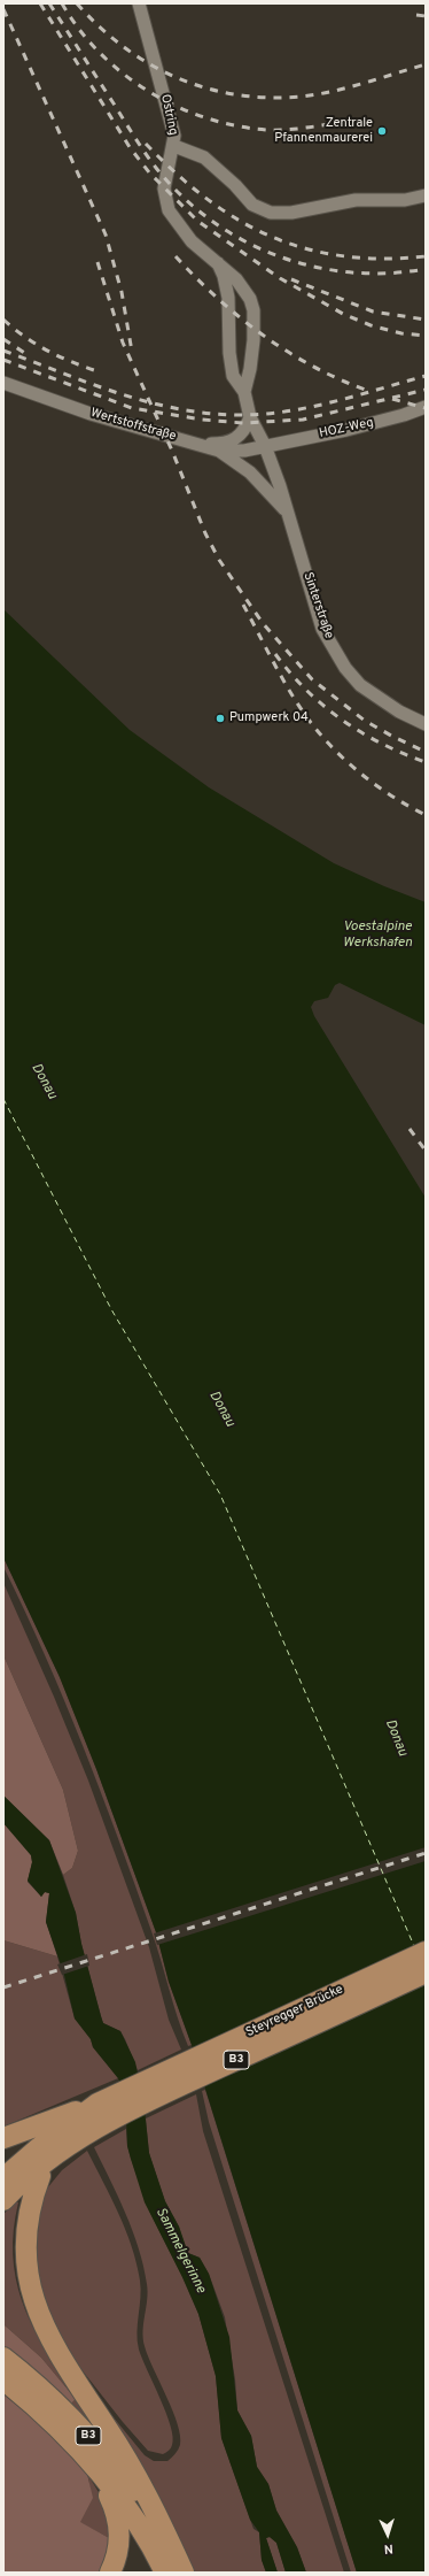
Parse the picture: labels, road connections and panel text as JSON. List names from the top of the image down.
{
  "streets": {
    "main road": ["Steyregger Brücke", "B3"],
    "street": [
      "Ostring",
      "Wertstoffstraße",
      "HOZ-Weg",
      "Sinterstraße"
    ]
  },
  "crossings": [
    ["Ostring", "Wertstoffstraße"],
    ["Ostring", "HOZ-Weg"],
    ["Ostring", "Sinterstraße"],
    ["Wertstoffstraße", "HOZ-Weg"],
    ["Wertstoffstraße", "Sinterstraße"],
    ["HOZ-Weg", "Sinterstraße"],
    ["Steyregger Brücke", "B3"]
  ],
  "water": ["Voestalpine Werkshafen", "Donau", "Sammelgerinne"],
  "places": ["Zentrale Pfannenmaurerei", "Pumpwerk 04"],
  "north": "bottom"
}
